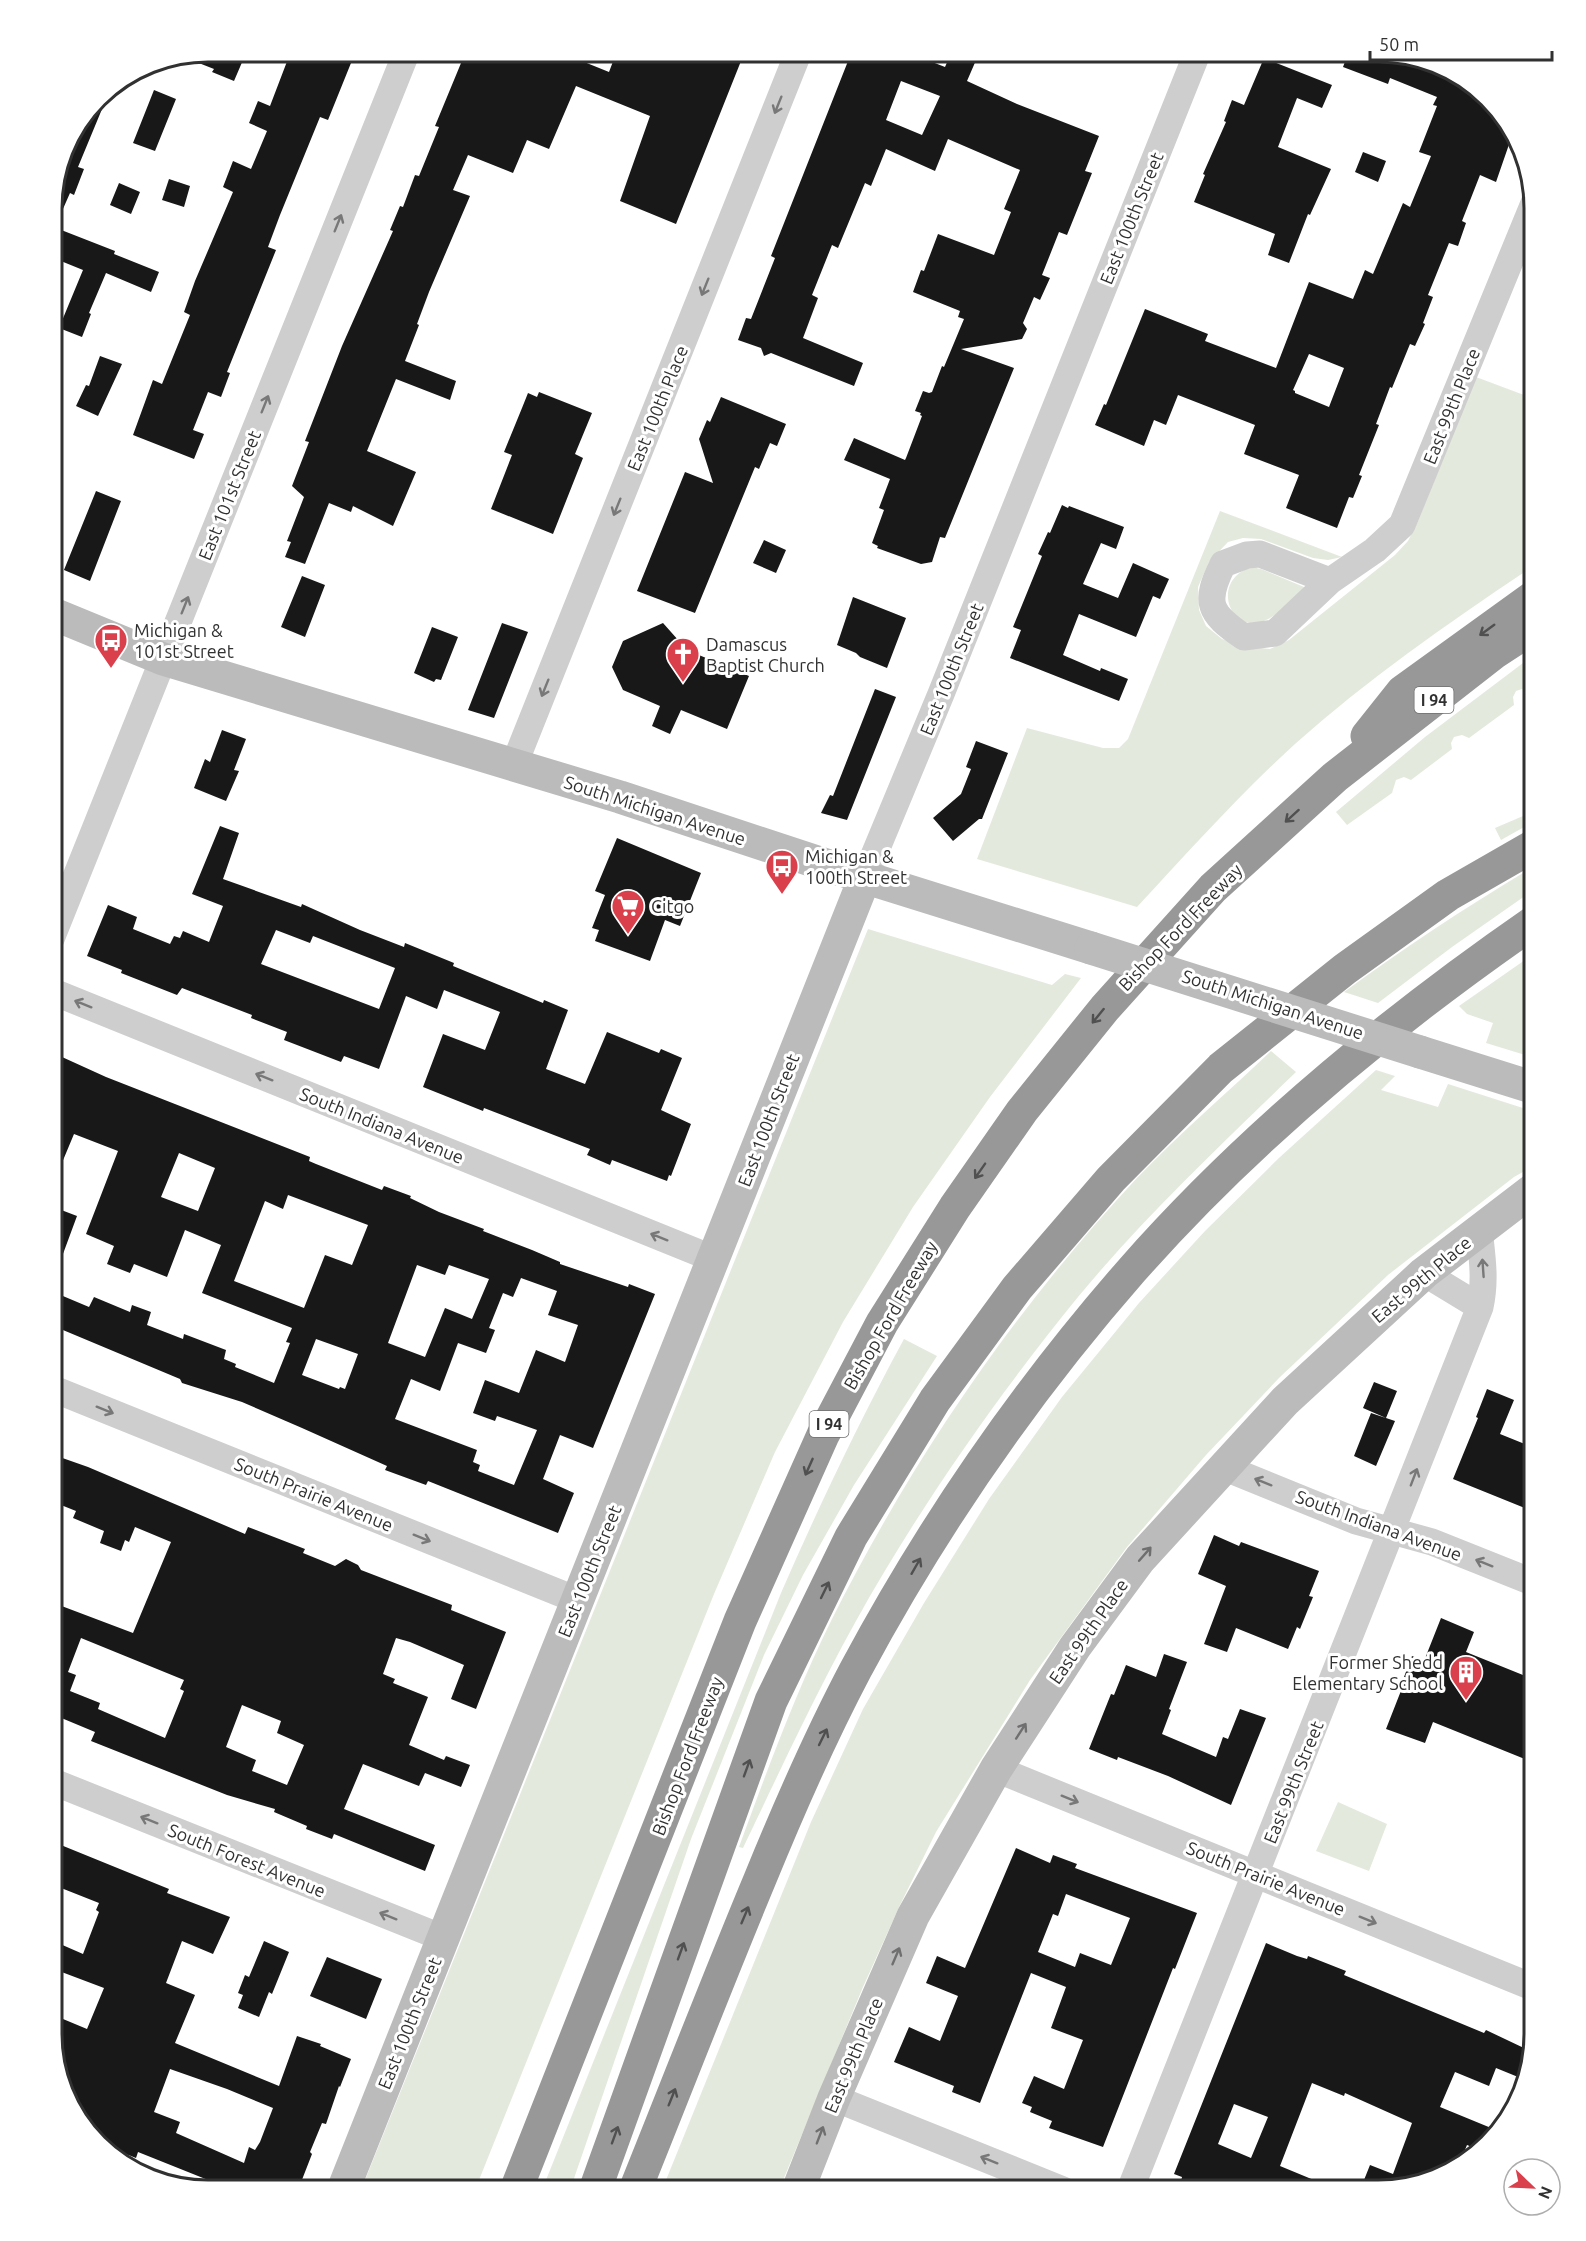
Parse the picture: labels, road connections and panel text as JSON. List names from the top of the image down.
{
  "streets": {
    "highway": ["I 94", "Bishop Ford Freeway"],
    "street": [
      "East 100th Street",
      "East 99th Place",
      "East 100th Place",
      "East 101st Street",
      "South Michigan Avenue",
      "South Indiana Avenue",
      "South Prairie Avenue",
      "East 99th Street",
      "South Forest Avenue"
    ]
  },
  "crossings": [
    ["East 100th Street", "South Michigan Avenue"],
    ["East 100th Street", "South Indiana Avenue"],
    ["East 100th Street", "South Prairie Avenue"],
    ["East 100th Street", "South Forest Avenue"],
    ["East 99th Place", "South Indiana Avenue"],
    ["East 99th Place", "South Prairie Avenue"],
    ["East 99th Place", "East 99th Street"],
    ["East 100th Place", "South Michigan Avenue"],
    ["East 101st Street", "South Michigan Avenue"],
    ["South Indiana Avenue", "East 99th Street"],
    ["South Prairie Avenue", "East 99th Street"]
  ],
  "one_way": [
    "East 99th Place",
    "East 100th Place",
    "East 101st Street",
    "South Indiana Avenue",
    "South Prairie Avenue",
    "South Forest Avenue"
  ],
  "places": {
    "bus stop": ["Michigan & 101st Street", "Michigan & 100th Street"],
    "church": ["Damascus Baptist Church"],
    "supermarket": ["Citgo"],
    "building": ["Former Shedd Elementary School"]
  },
  "scale_bar": "50 m",
  "north": "bottom right"
}
